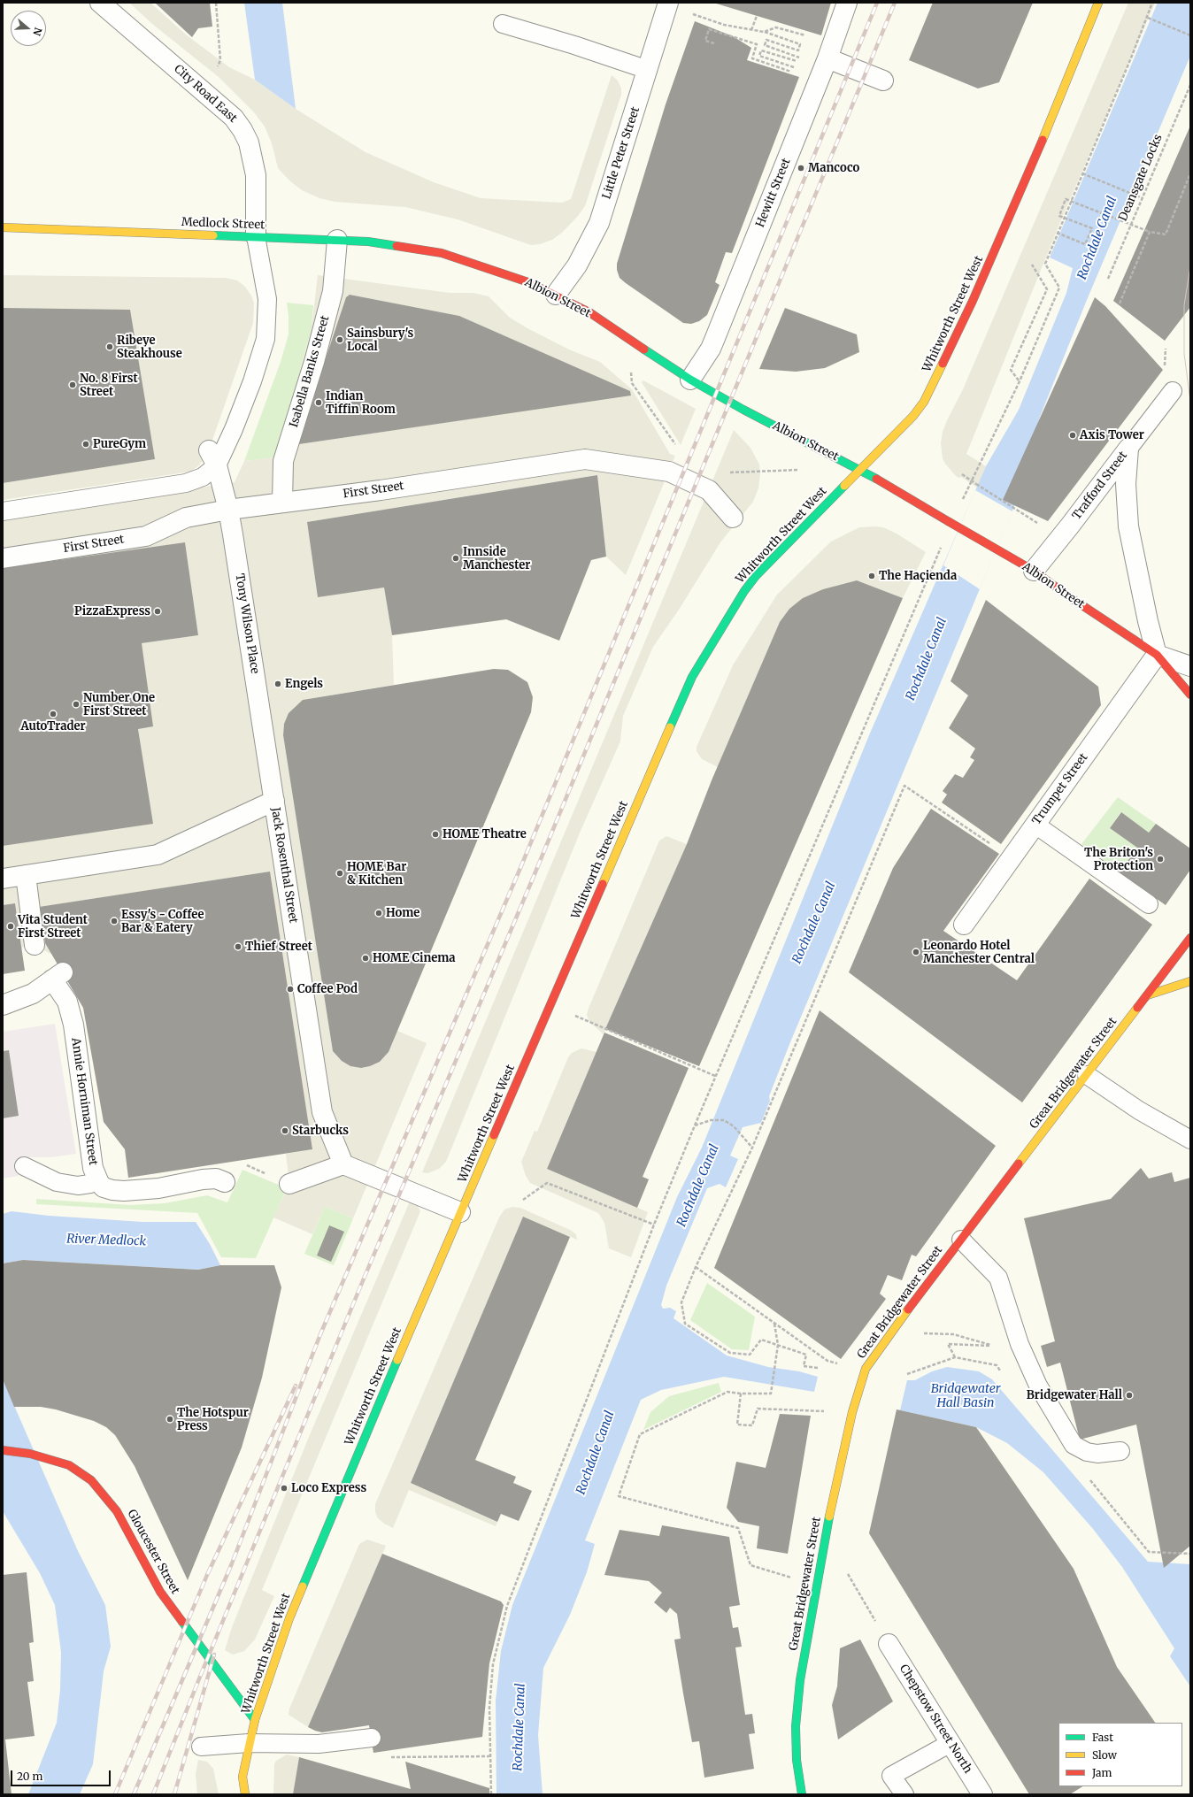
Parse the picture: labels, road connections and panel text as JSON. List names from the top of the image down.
{
  "streets": {
    "main road": [
      "Medlock Street",
      "Albion Street",
      "Whitworth Street West",
      "Great Bridgewater Street",
      "Gloucester Street"
    ],
    "street": [
      "City Road East",
      "Little Peter Street",
      "Hewitt Street",
      "Isabella Banks Street",
      "Trafford Street",
      "First Street",
      "Tony Wilson Place",
      "Trumpet Street",
      "Jack Rosenthal Street",
      "Annie Horniman Street",
      "Chepstow Street North"
    ],
    "path": ["Deansgate Locks"]
  },
  "crossings": [
    ["City Road East", "Medlock Street"],
    ["Little Peter Street", "Albion Street"],
    ["Hewitt Street", "Albion Street"],
    ["Medlock Street", "Albion Street"],
    ["Medlock Street", "Isabella Banks Street"],
    ["Albion Street", "Whitworth Street West"],
    ["Albion Street", "Trafford Street"],
    ["Albion Street", "Trumpet Street"],
    ["Whitworth Street West", "Gloucester Street"],
    ["Isabella Banks Street", "First Street"],
    ["Trafford Street", "Trumpet Street"],
    ["First Street", "Tony Wilson Place"],
    ["Tony Wilson Place", "Jack Rosenthal Street"]
  ],
  "water": ["Rochdale Canal", "River Medlock", "Bridgewater Hall Basin"],
  "places": [
    "Mancoco",
    "Sainsbury's Local",
    "Ribeye Steakhouse",
    "No. 8 First Street",
    "Indian Tiffin Room",
    "Axis Tower",
    "PureGym",
    "Innside Manchester",
    "The Haçienda",
    "PizzaExpress",
    "Engels",
    "Number One First Street",
    "AutoTrader",
    "HOME Theatre",
    "The Briton's Protection",
    "HOME Bar & Kitchen",
    "Home",
    "Essy's - Coffee Bar & Eatery",
    "Vita Student First Street",
    "Thief Street",
    "Leonardo Hotel Manchester Central",
    "HOME Cinema",
    "Coffee Pod",
    "Starbucks",
    "Bridgewater Hall",
    "The Hotspur Press",
    "Loco Express"
  ],
  "legend": ["Fast", "Slow", "Jam"],
  "scale_bar": "20 m",
  "north": "right"
}
